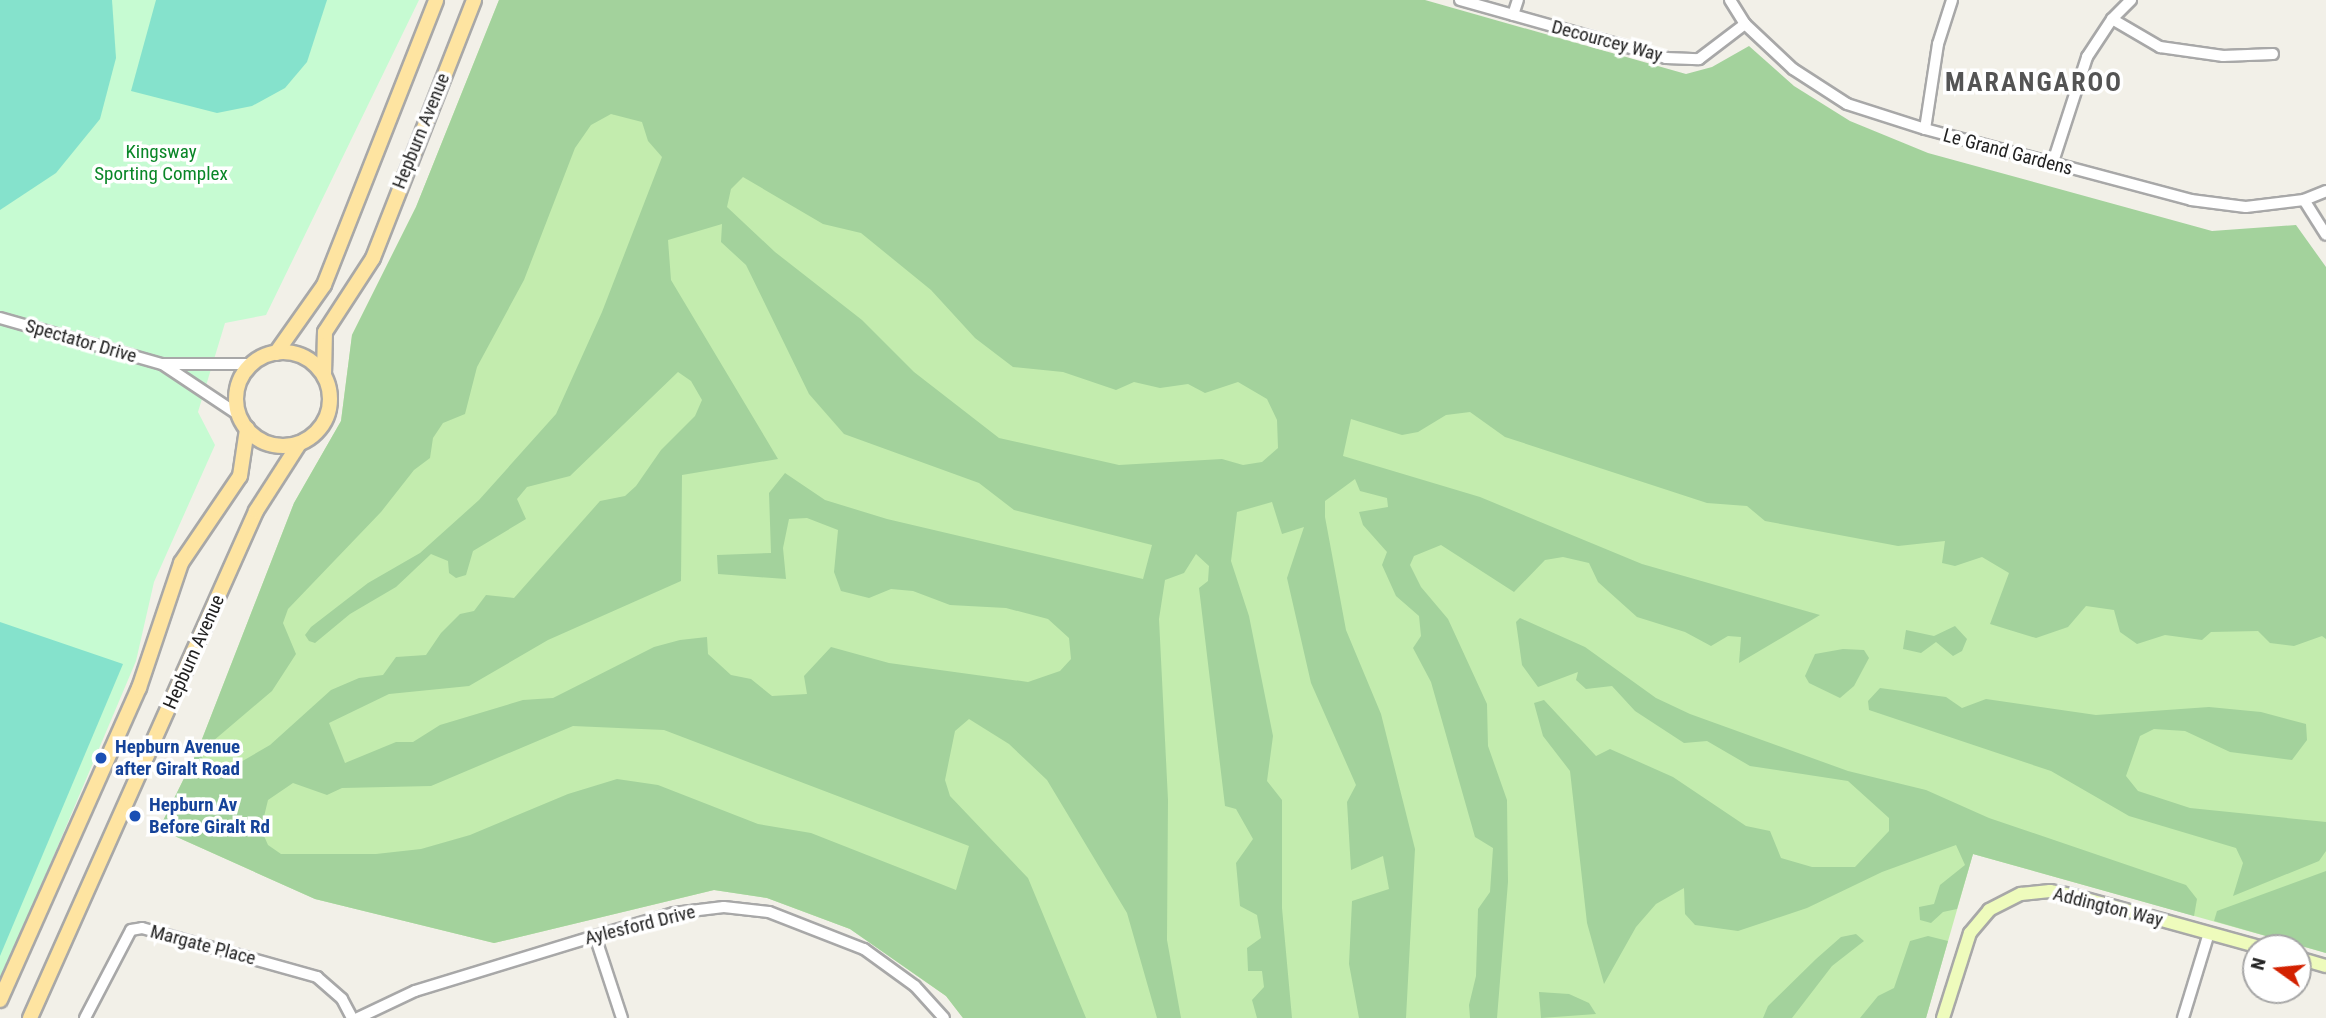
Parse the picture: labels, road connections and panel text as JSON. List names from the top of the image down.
{
  "streets": {
    "main road": ["Hepburn Avenue"],
    "street": [
      "Decourcey Way",
      "Le Grand Gardens",
      "Spectator Drive",
      "Addington Way",
      "Aylesford Drive",
      "Margate Place"
    ]
  },
  "crossings": [
    ["Decourcey Way", "Le Grand Gardens"],
    ["Hepburn Avenue", "Spectator Drive"]
  ],
  "districts": ["MARANGAROO"],
  "parks": ["Kingsway Sporting Complex"],
  "places": ["Hepburn Avenue after Giralt Road", "Hepburn Av Before Giralt Rd"],
  "north": "left"
}
